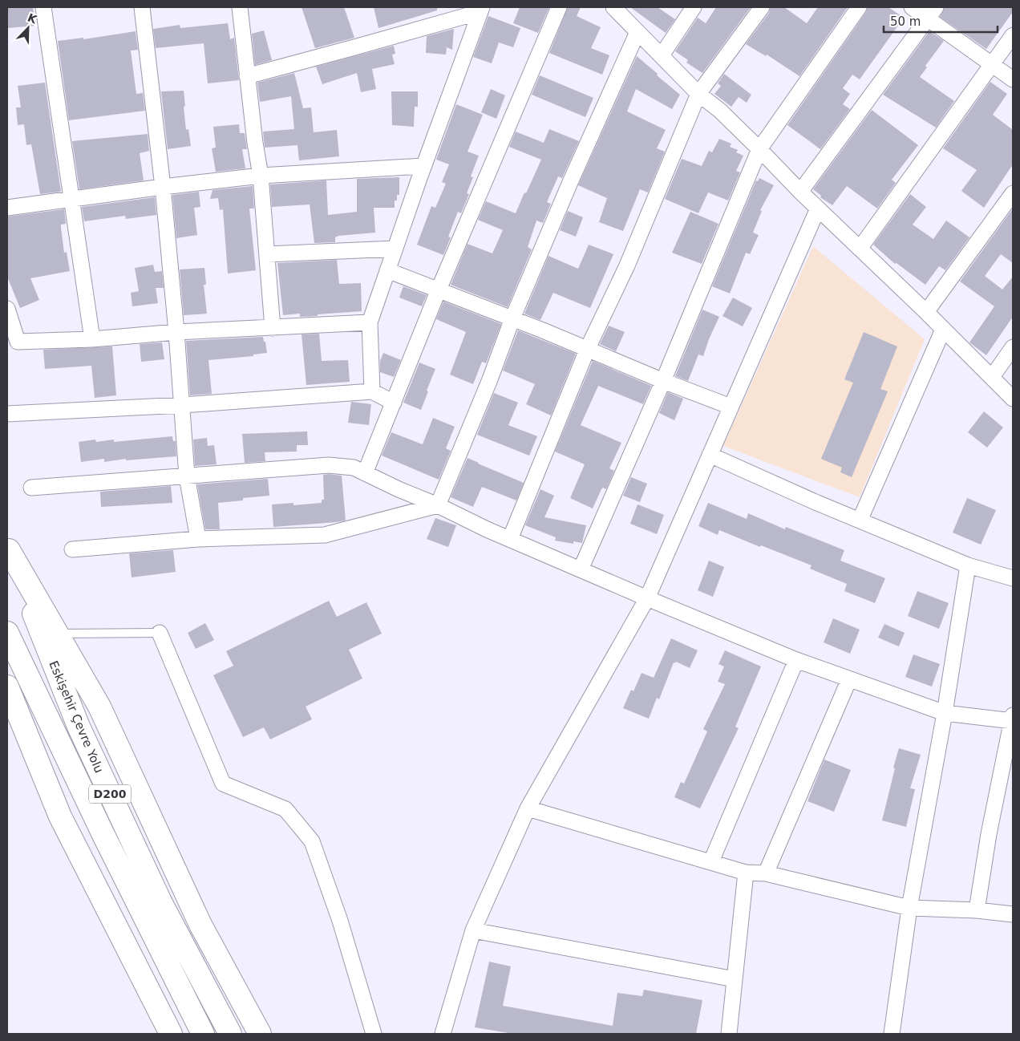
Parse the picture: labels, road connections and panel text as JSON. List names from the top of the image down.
{
  "streets": {
    "highway": ["Eskişehir Çevre Yolu", "D200"]
  },
  "scale_bar": "50 m",
  "north": "top right"
}
